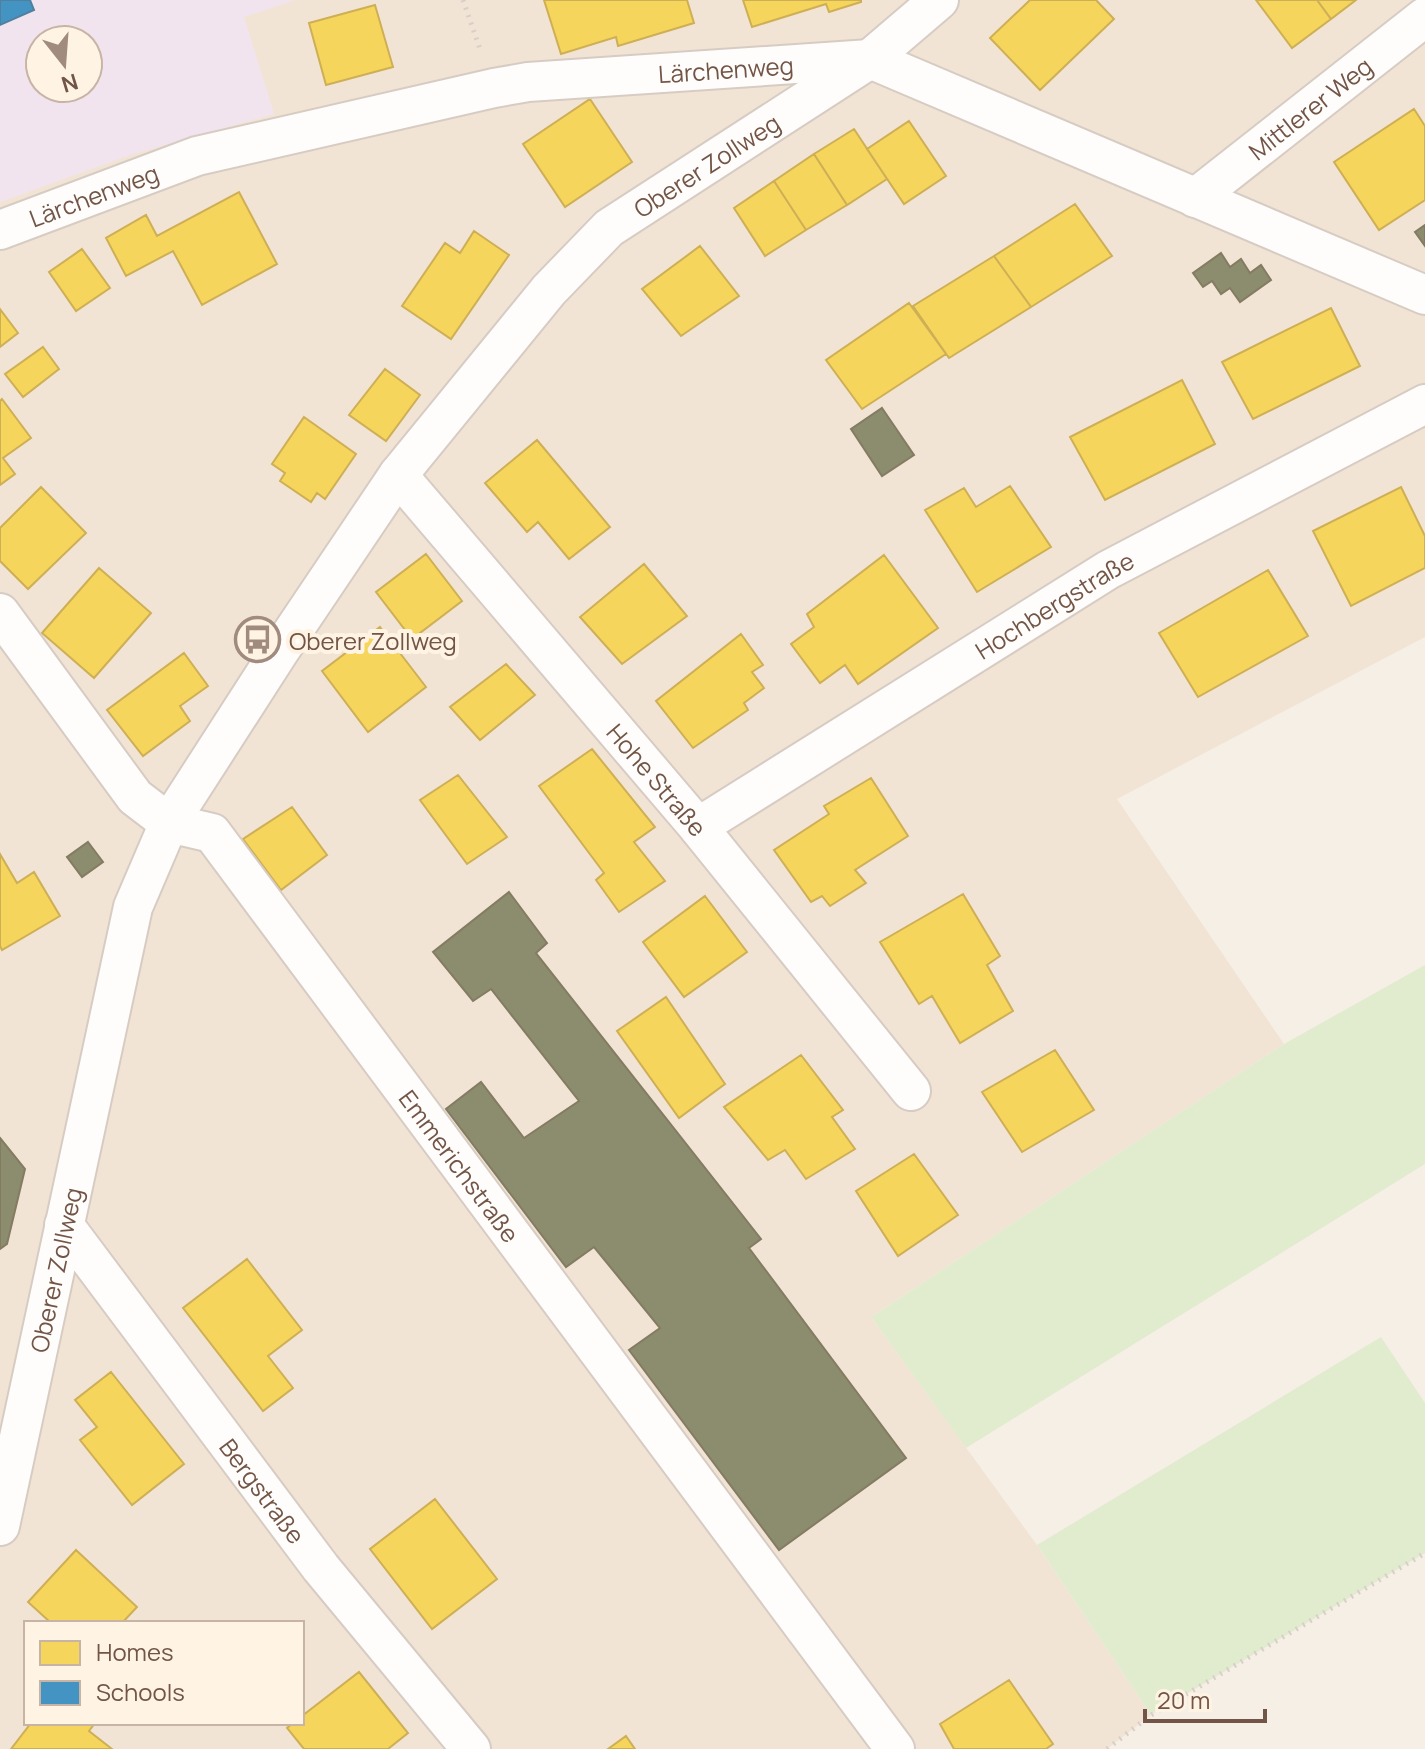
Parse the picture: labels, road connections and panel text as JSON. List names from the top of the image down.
{
  "streets": {
    "street": [
      "Lärchenweg",
      "Mittlerer Weg",
      "Oberer Zollweg",
      "Hochbergstraße",
      "Hohe Straße",
      "Emmerichstraße",
      "Bergstraße"
    ]
  },
  "crossings": [
    ["Lärchenweg", "Mittlerer Weg"],
    ["Lärchenweg", "Oberer Zollweg"],
    ["Oberer Zollweg", "Hohe Straße"],
    ["Oberer Zollweg", "Emmerichstraße"],
    ["Oberer Zollweg", "Bergstraße"],
    ["Hochbergstraße", "Hohe Straße"]
  ],
  "places": {
    "bus stop": ["Oberer Zollweg"]
  },
  "legend": ["Homes", "Schools"],
  "scale_bar": "20 m",
  "north": "bottom"
}
